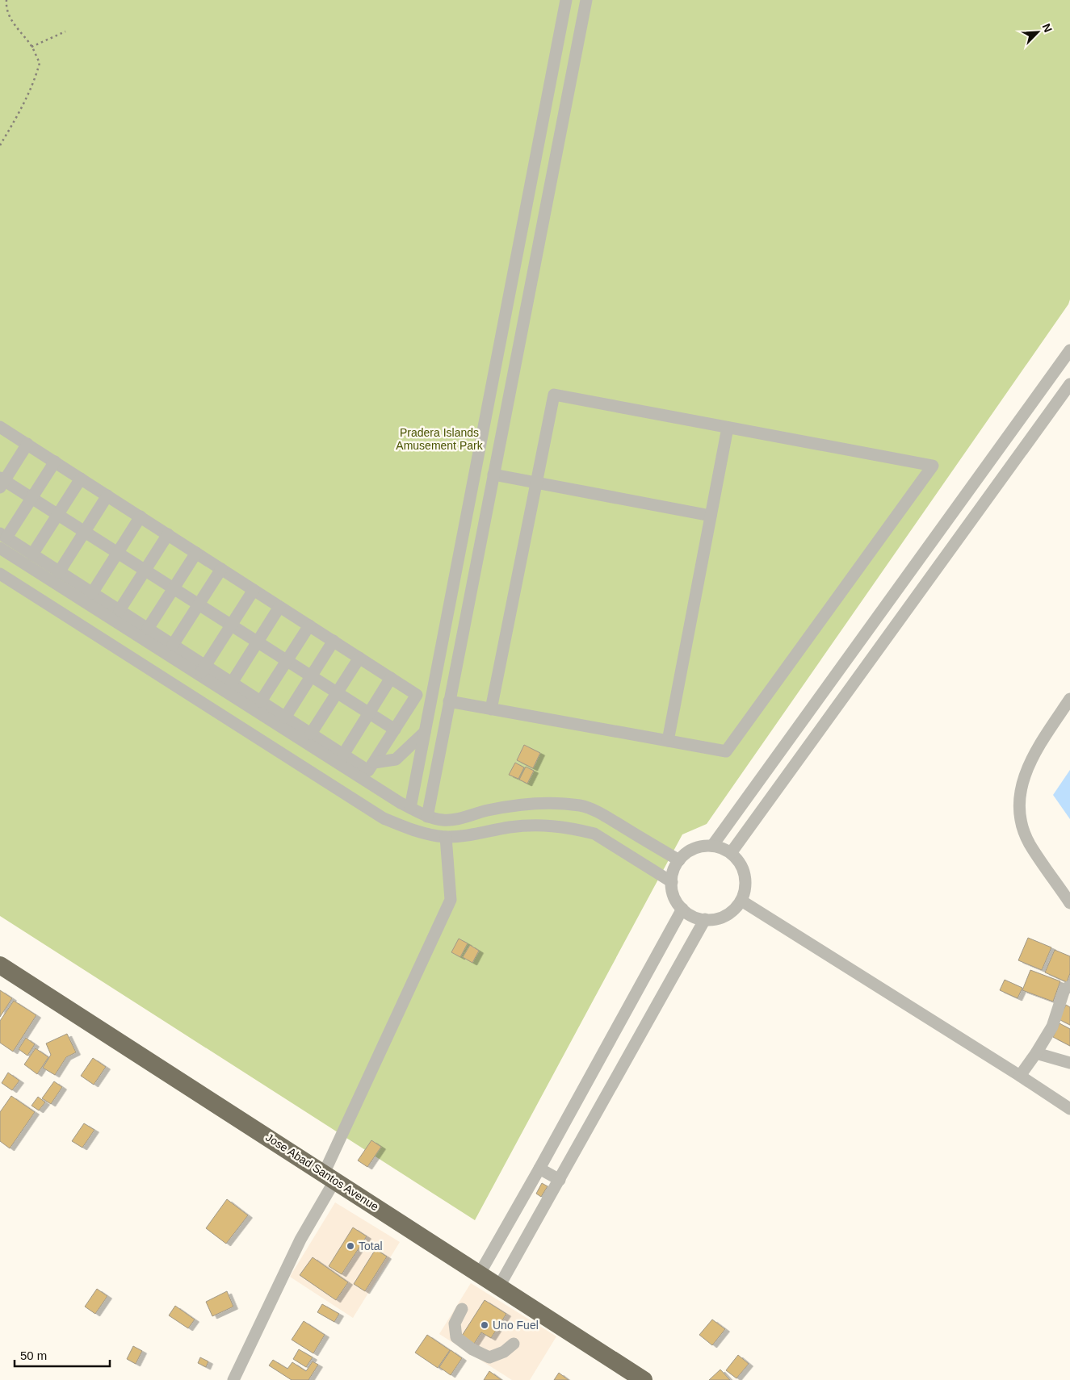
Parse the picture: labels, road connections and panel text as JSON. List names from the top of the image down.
{
  "streets": {
    "highway": ["Jose Abad Santos Avenue"]
  },
  "parks": ["Pradera Islands Amusement Park"],
  "places": ["Total", "Uno Fuel"],
  "scale_bar": "50 m",
  "north": "top right"
}
